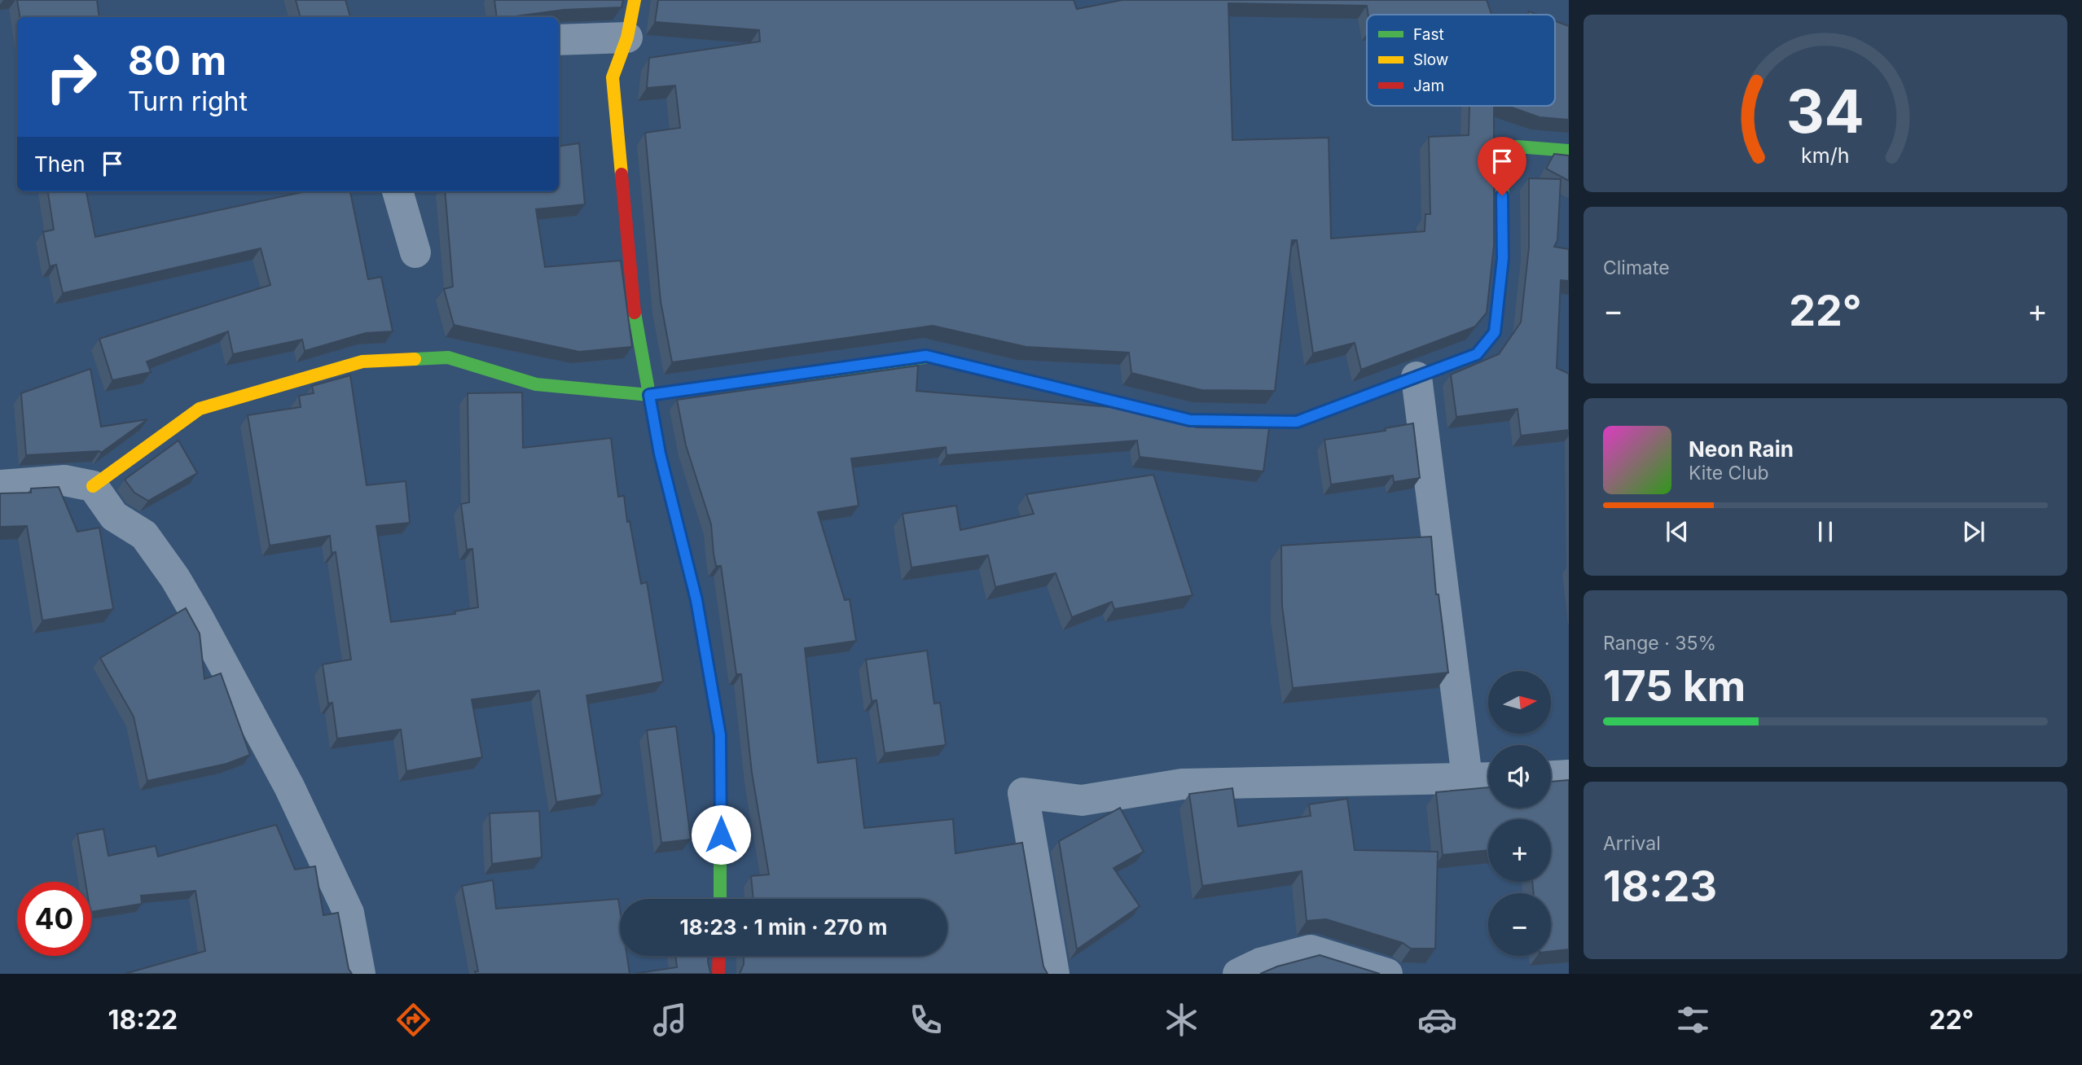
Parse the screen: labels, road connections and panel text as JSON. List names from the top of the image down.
{
  "legend": ["Fast", "Slow", "Jam"],
  "north": "right",
  "page": {
    "turn": ["80 m", "Turn right"],
    "then": "Then",
    "tile": [
      "Climate",
      ["Range · 35%", "175 km"],
      ["Arrival", "18:23"]
    ],
    "heat": ["−", "22°", "+"],
    "song": ["Neon Rain", "Kite Club"],
    "map_buttons": ["+", "−"],
    "limit": "40",
    "trip": "18:23 · 1 min · 270 m",
    "tabs": ["18:22", "22°"],
    "gauge": ["34", "km/h"]
  }
}
